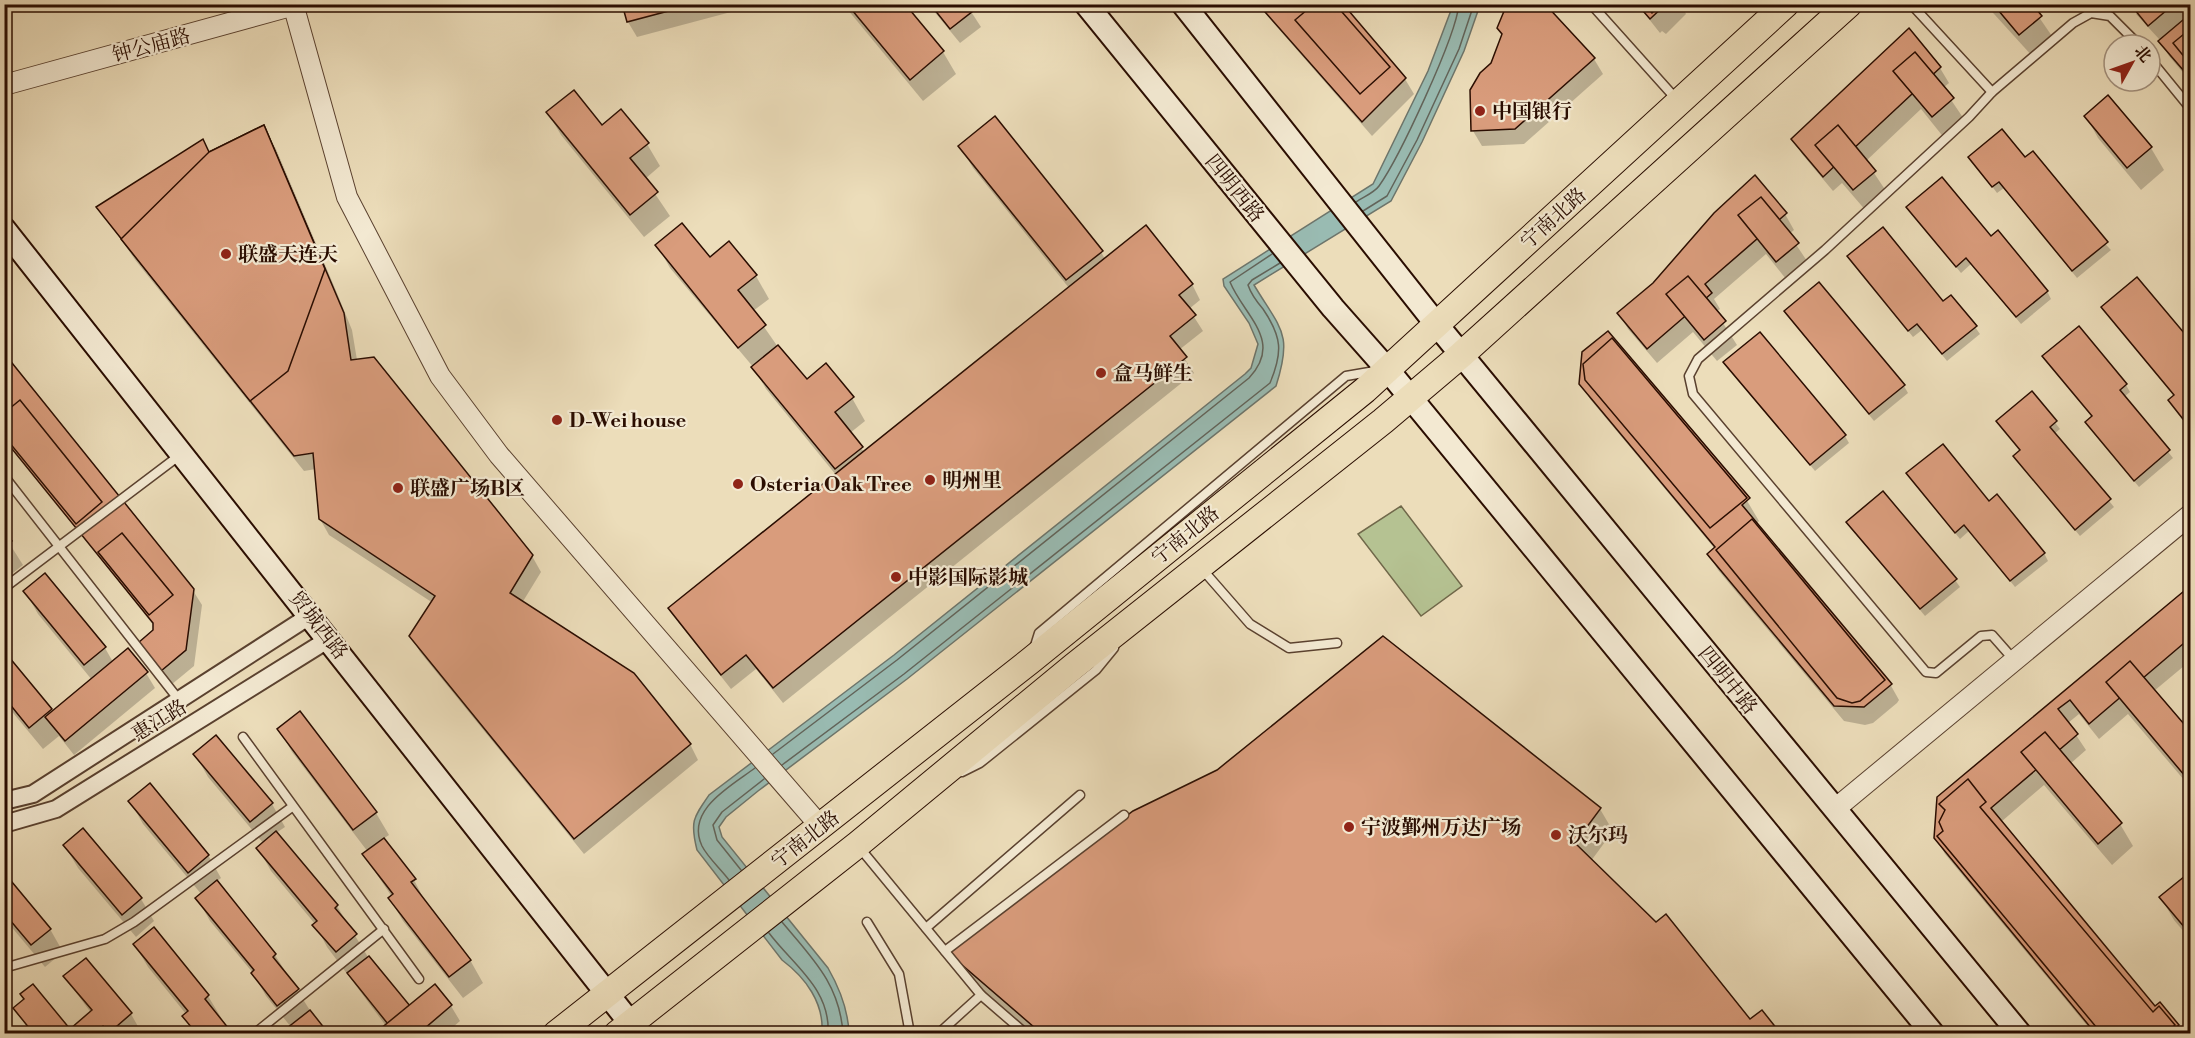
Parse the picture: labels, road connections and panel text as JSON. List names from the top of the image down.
{
  "streets": {
    "main road": [
      "四明西路",
      "宁南北路",
      "贸城西路",
      "四明中路"
    ],
    "street": ["钟公庙路", "惠江路"]
  },
  "crossings": [
    ["四明西路", "宁南北路"],
    ["宁南北路", "贸城西路"],
    ["宁南北路", "四明中路"],
    ["贸城西路", "惠江路"]
  ],
  "places": [
    "中国银行",
    "联盛天连天",
    "盒马鲜生",
    "D-Wei house",
    "明州里",
    "Osteria Oak Tree",
    "联盛广场B区",
    "中影国际影城",
    "宁波鄞州万达广场",
    "沃尔玛"
  ],
  "north": "top right"
}
